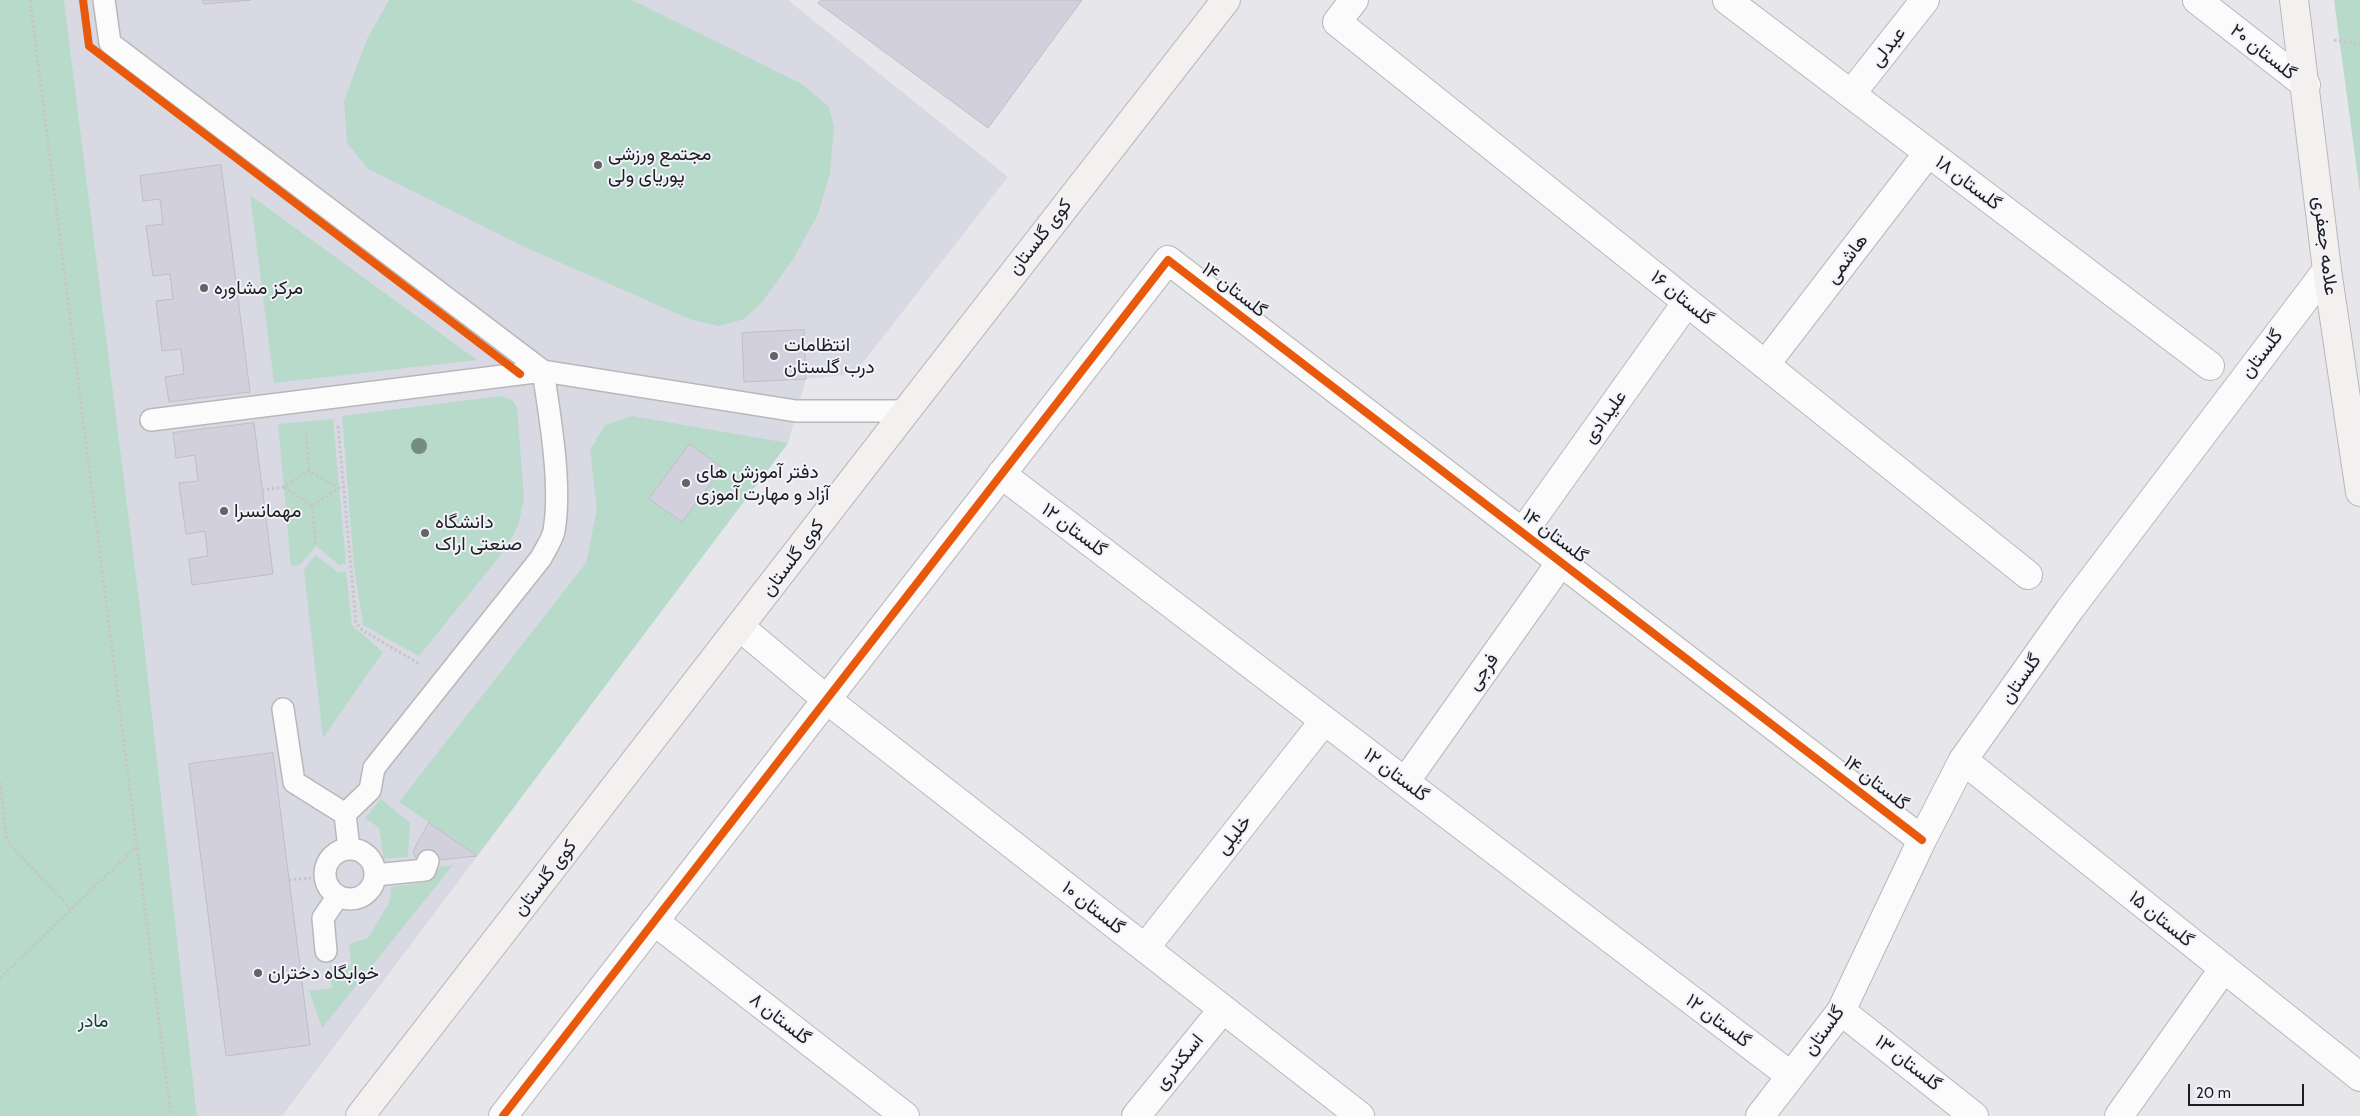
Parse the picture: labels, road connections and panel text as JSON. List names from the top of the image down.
{
  "streets": {
    "street": [
      "عبدلی",
      "گلستان ۲۰",
      "گلستان ۱۸",
      "کوی گلستان",
      "علامه جعفری",
      "هاشمی",
      "گلستان ۱۴",
      "گلستان ۱۶",
      "گلستان",
      "علیدادی",
      "گلستان ۱۲",
      "فرجی",
      "خلیلی",
      "گلستان ۱۰",
      "گلستان ۱۵",
      "گلستان ۸",
      "اسکندری",
      "گلستان ۱۳"
    ]
  },
  "crossings": [
    ["عبدلی", "گلستان ۱۸"],
    ["گلستان ۲۰", "علامه جعفری"],
    ["گلستان ۱۸", "هاشمی"],
    ["کوی گلستان", "گلستان ۱۰"],
    ["علامه جعفری", "گلستان"],
    ["هاشمی", "گلستان ۱۶"],
    ["گلستان ۱۴", "گلستان"],
    ["گلستان ۱۴", "علیدادی"],
    ["گلستان ۱۴", "گلستان ۱۲"],
    ["گلستان ۱۴", "فرجی"],
    ["گلستان ۱۶", "علیدادی"],
    ["گلستان", "گلستان ۱۲"],
    ["گلستان", "گلستان ۱۵"],
    ["گلستان", "گلستان ۱۳"],
    ["گلستان ۱۲", "فرجی"],
    ["گلستان ۱۲", "خلیلی"],
    ["خلیلی", "گلستان ۱۰"],
    ["گلستان ۱۰", "اسکندری"]
  ],
  "parks": ["مادر"],
  "places": [
    "مجتمع ورزشی پوریای ولی",
    "مرکز مشاوره",
    "انتظامات درب گلستان",
    "دفتر آموزش های آزاد و مهارت آموزی",
    "مهمانسرا",
    "دانشگاه صنعتی اراک",
    "خوابگاه دختران"
  ],
  "scale_bar": "20 m"
}
